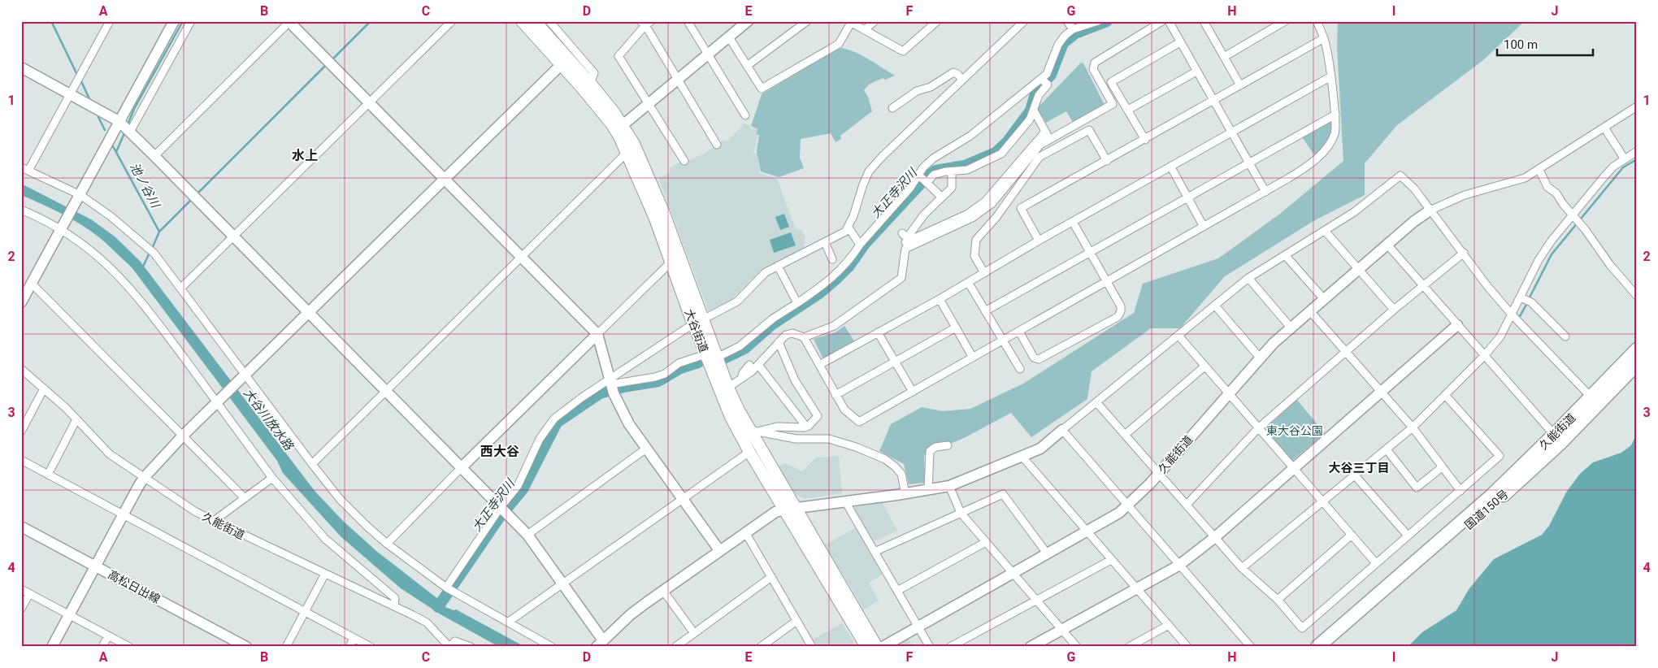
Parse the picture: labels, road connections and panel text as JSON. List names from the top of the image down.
{
  "streets": {
    "highway": ["久能街道", "国道150号"],
    "main road": ["大谷街道"],
    "street": ["高松日出線"]
  },
  "crossings": [
    ["久能街道", "国道150号"]
  ],
  "districts": ["水上", "西大谷", "大谷三丁目"],
  "water": ["池ノ谷川", "大正寺沢川", "大谷川放水路"],
  "parks": ["東大谷公園"],
  "scale_bar": "100 m",
  "grid": {
    "columns": [
      "A",
      "B",
      "C",
      "D",
      "E",
      "F",
      "G",
      "H",
      "I",
      "J"
    ],
    "rows": [
      "1",
      "2",
      "3",
      "4"
    ]
  }
}
